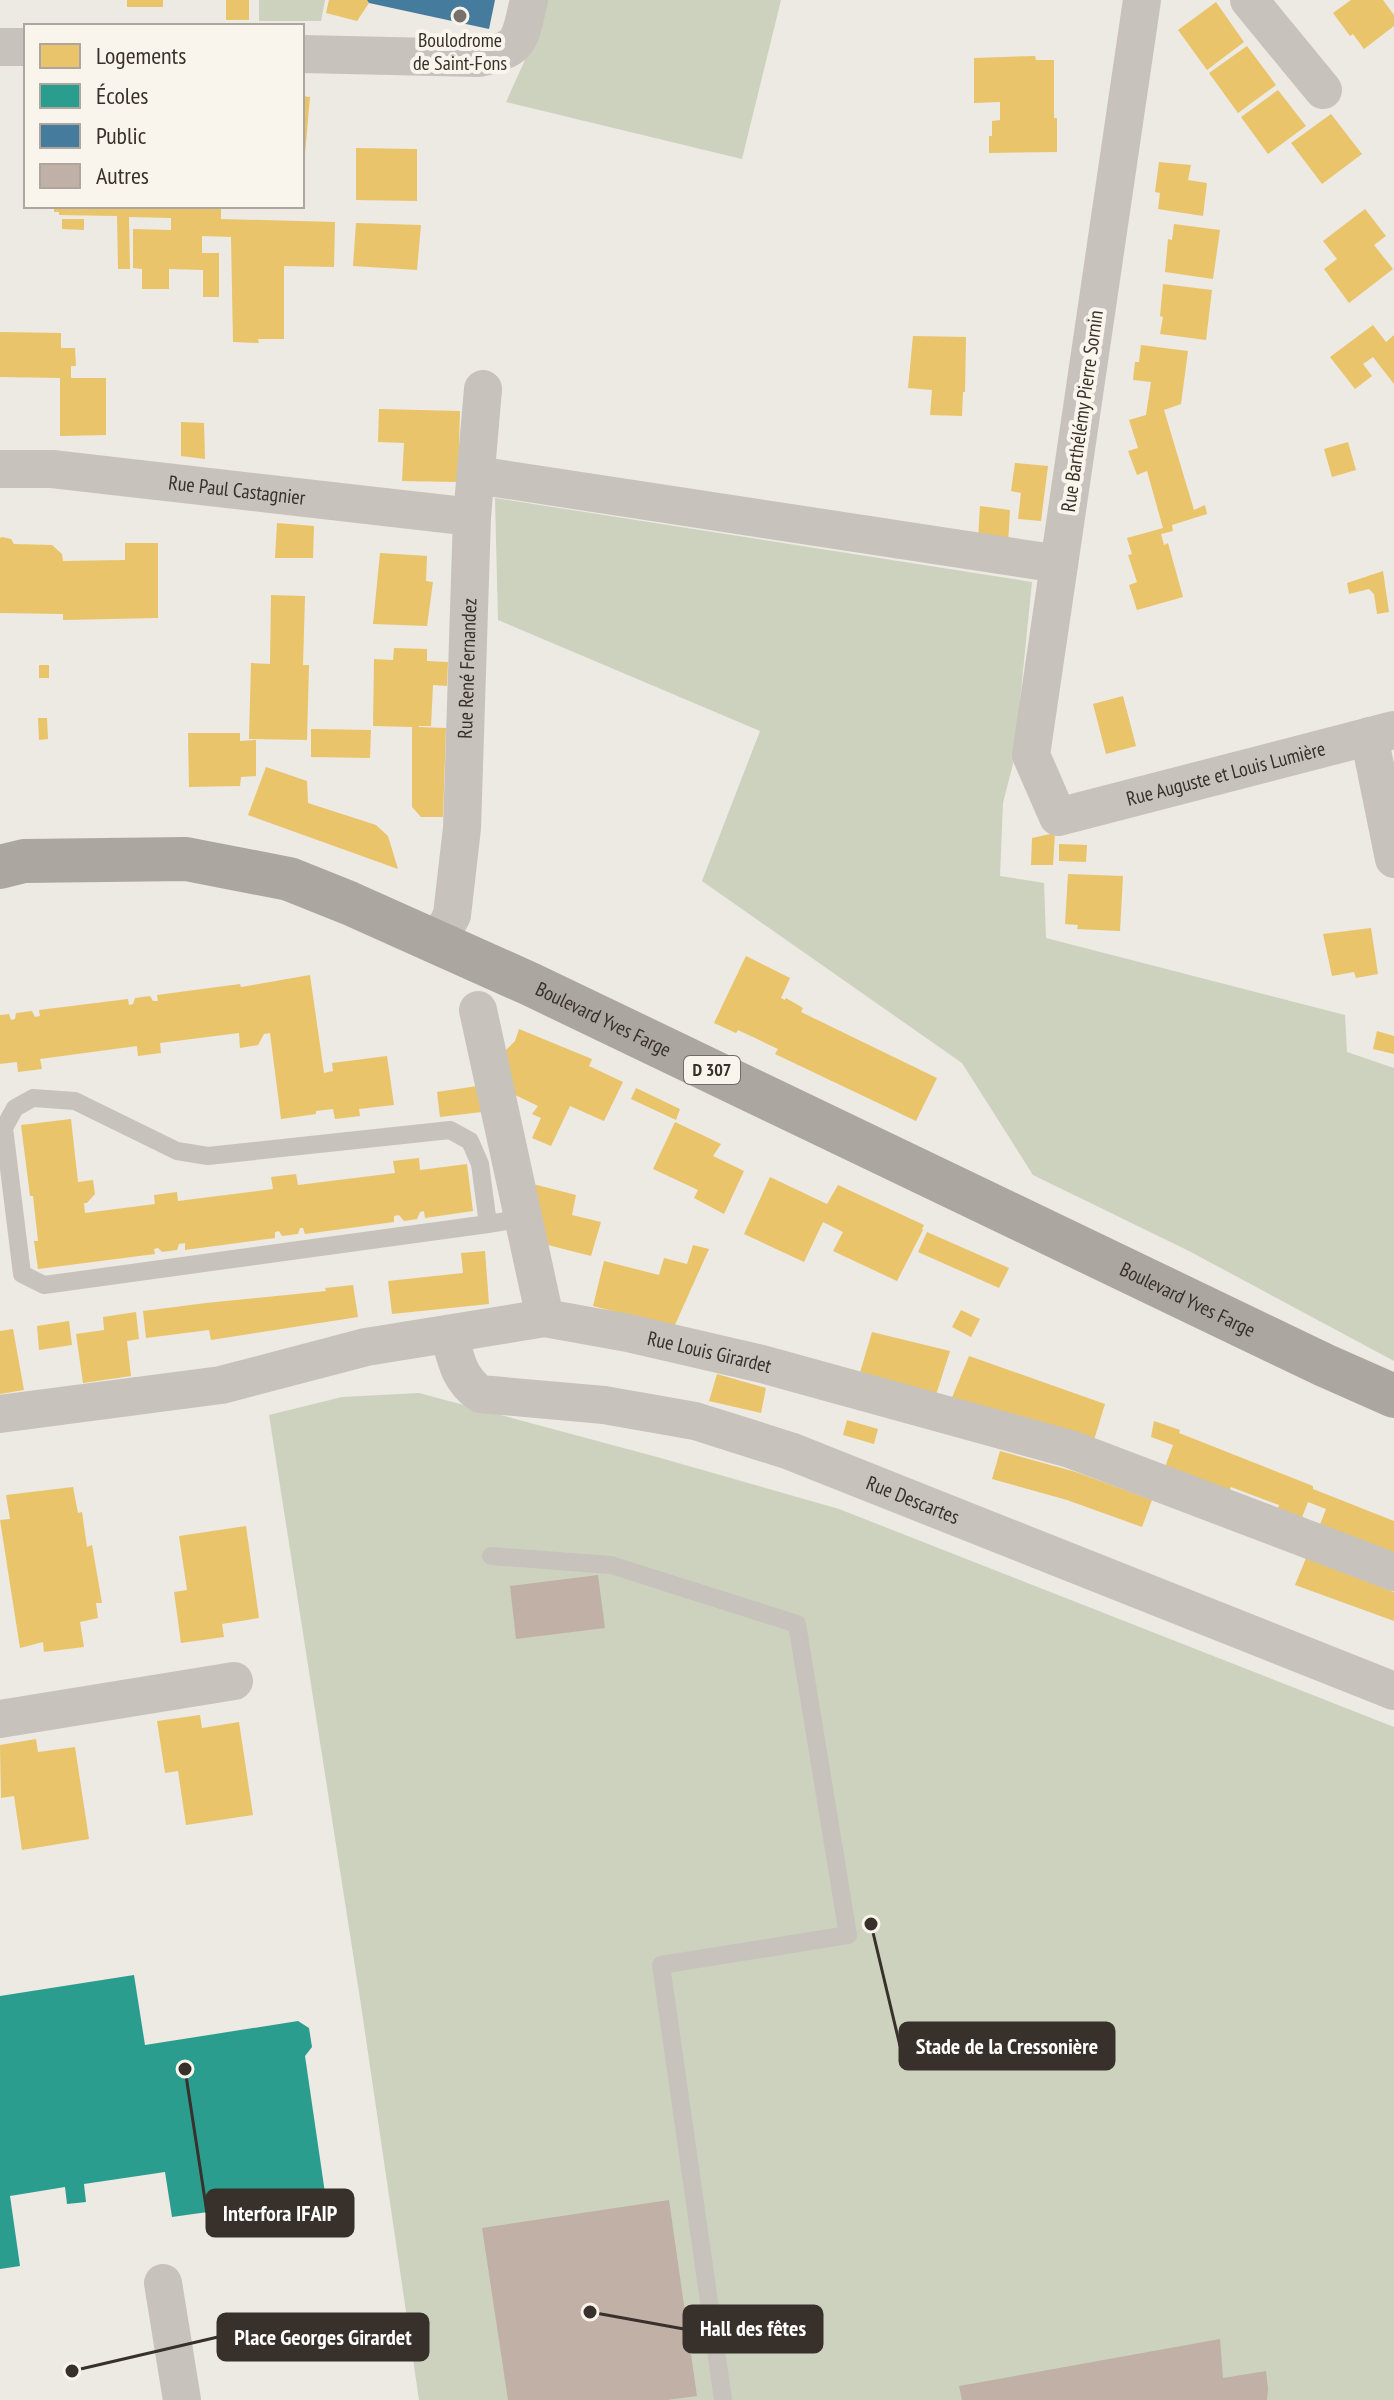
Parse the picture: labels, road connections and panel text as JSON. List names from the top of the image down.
{
  "streets": {
    "main road": ["Boulevard Yves Farge", "D 307"],
    "street": [
      "Rue Barthélémy Pierre Sornin",
      "Rue Paul Castagnier",
      "Rue René Fernandez",
      "Rue Auguste et Louis Lumière",
      "Rue Louis Girardet",
      "Rue Descartes"
    ]
  },
  "crossings": [
    ["Rue Barthélémy Pierre Sornin", "Rue Auguste et Louis Lumière"],
    ["Rue Paul Castagnier", "Rue René Fernandez"],
    ["Rue René Fernandez", "Boulevard Yves Farge"],
    ["Rue Louis Girardet", "Rue Descartes"]
  ],
  "places": [
    "Boulodrome de Saint-Fons",
    "Stade de la Cressonière",
    "Interfora IFAIP",
    "Hall des fêtes",
    "Place Georges Girardet"
  ],
  "legend": [
    "Logements",
    "Écoles",
    "Public",
    "Autres"
  ]
}
